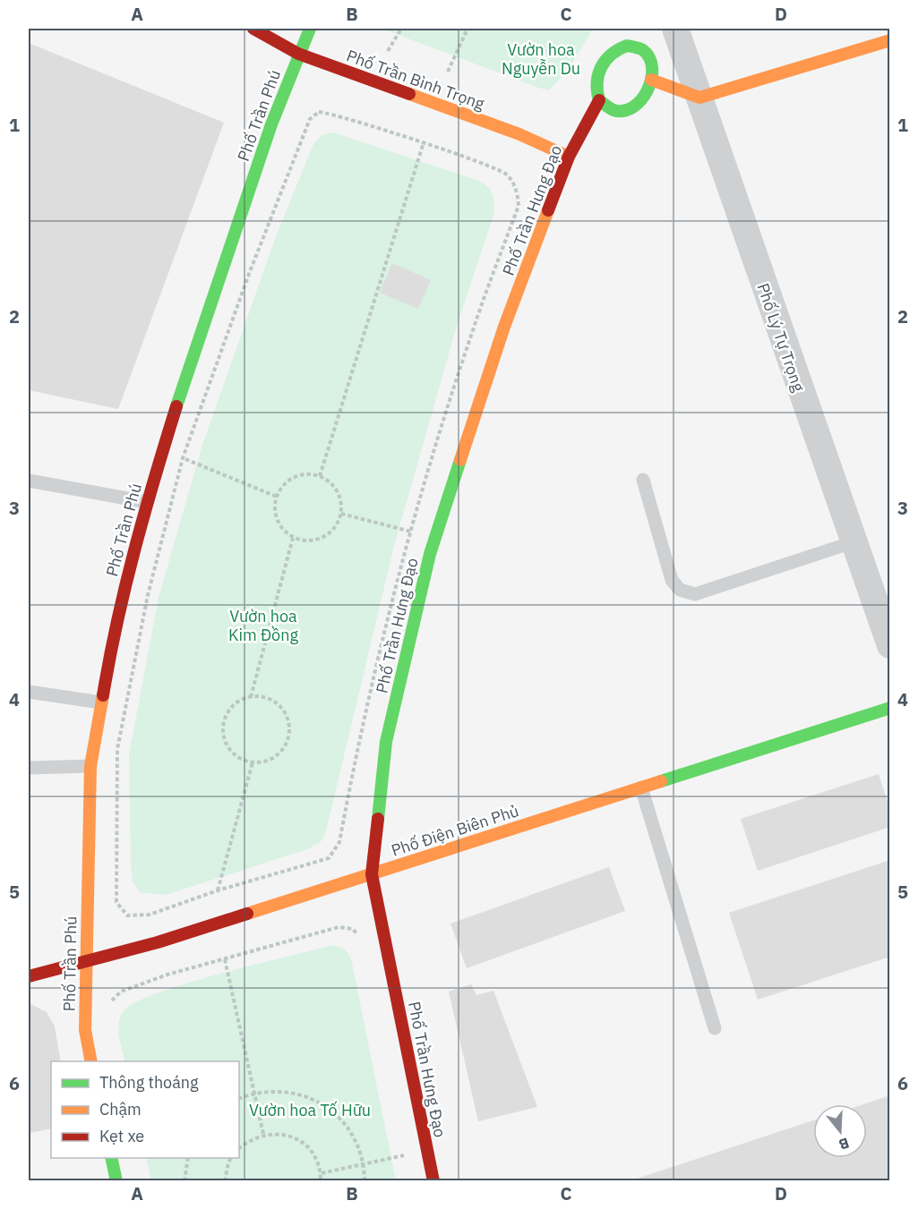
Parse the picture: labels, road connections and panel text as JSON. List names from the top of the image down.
{
  "streets": {
    "main road": [
      "Phố Trần Bình Trọng",
      "Phố Trần Phú",
      "Phố Trần Hưng Đạo",
      "Phố Điện Biên Phủ"
    ],
    "street": ["Phố Lý Tự Trọng"]
  },
  "crossings": [
    ["Phố Trần Bình Trọng", "Phố Trần Phú"],
    ["Phố Trần Bình Trọng", "Phố Trần Hưng Đạo"],
    ["Phố Trần Phú", "Phố Điện Biên Phủ"],
    ["Phố Trần Hưng Đạo", "Phố Điện Biên Phủ"]
  ],
  "parks": ["Vườn hoa Nguyễn Du", "Vườn hoa Kim Đồng", "Vườn hoa Tố Hữu"],
  "legend": ["Thông thoáng", "Chậm", "Kẹt xe"],
  "north": "bottom",
  "grid": {
    "columns": [
      "A",
      "B",
      "C",
      "D"
    ],
    "rows": [
      "1",
      "2",
      "3",
      "4",
      "5",
      "6"
    ]
  }
}
